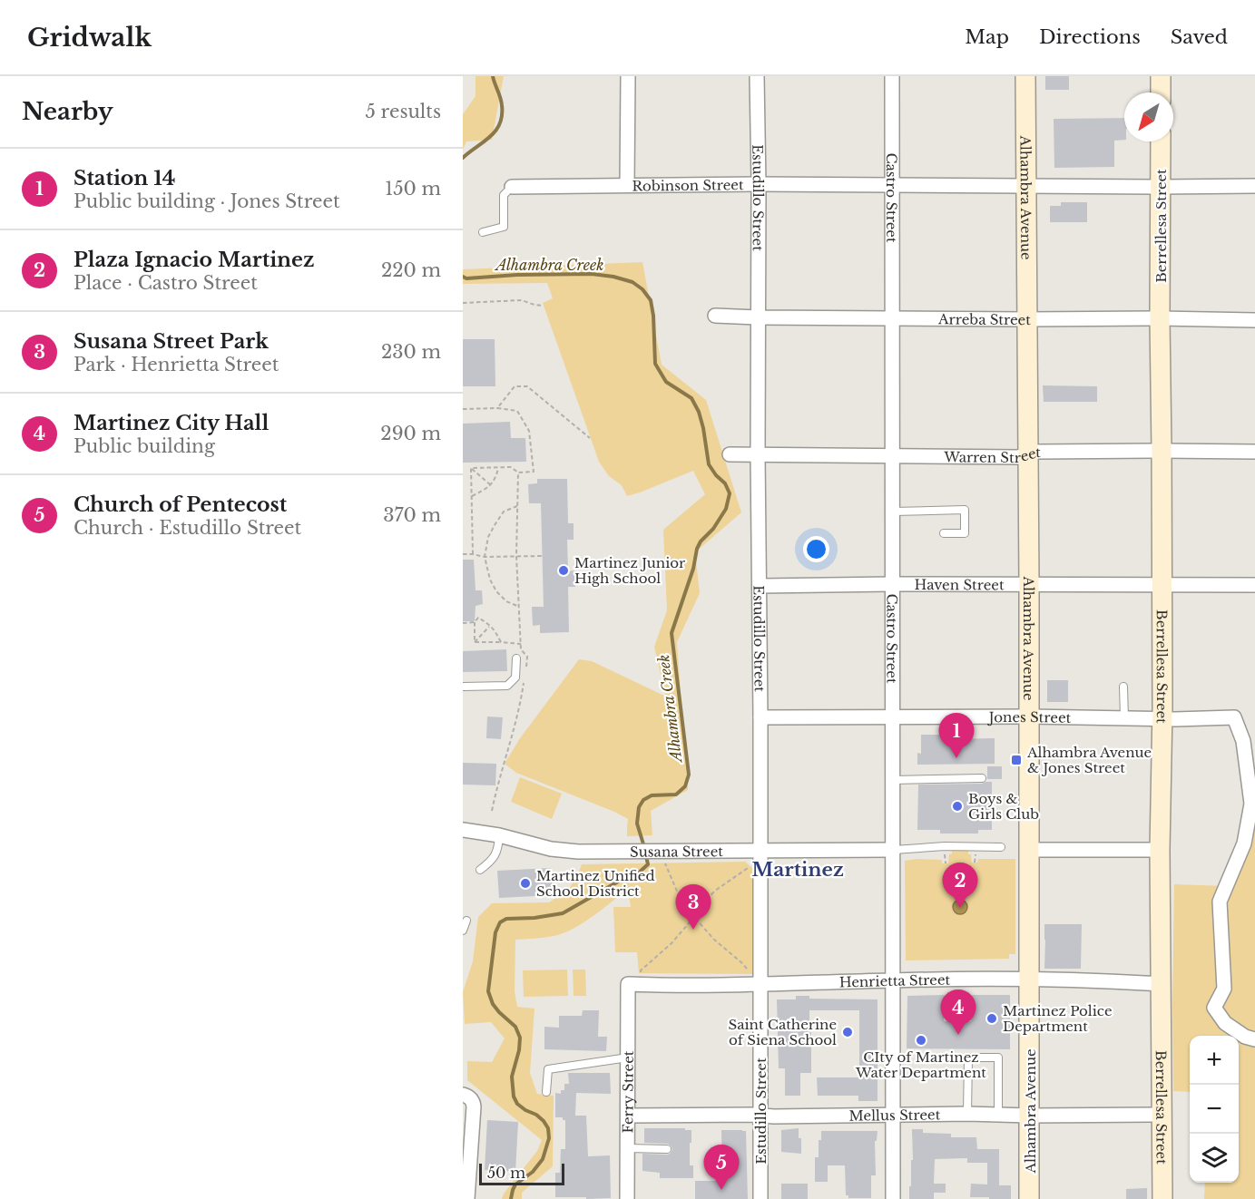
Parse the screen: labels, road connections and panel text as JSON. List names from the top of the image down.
{
  "streets": {
    "main road": ["Alhambra Avenue", "Berrellesa Street"],
    "street": [
      "Robinson Street",
      "Estudillo Street",
      "Castro Street",
      "Arreba Street",
      "Warren Street",
      "Haven Street",
      "Jones Street",
      "Susana Street",
      "Henrietta Street",
      "Ferry Street",
      "Mellus Street"
    ]
  },
  "crossings": [
    ["Robinson Street", "Estudillo Street"],
    ["Robinson Street", "Castro Street"],
    ["Robinson Street", "Alhambra Avenue"],
    ["Robinson Street", "Berrellesa Street"],
    ["Estudillo Street", "Arreba Street"],
    ["Estudillo Street", "Warren Street"],
    ["Estudillo Street", "Haven Street"],
    ["Estudillo Street", "Jones Street"],
    ["Estudillo Street", "Susana Street"],
    ["Estudillo Street", "Henrietta Street"],
    ["Estudillo Street", "Mellus Street"],
    ["Castro Street", "Arreba Street"],
    ["Castro Street", "Warren Street"],
    ["Castro Street", "Haven Street"],
    ["Castro Street", "Jones Street"],
    ["Castro Street", "Susana Street"],
    ["Castro Street", "Henrietta Street"],
    ["Castro Street", "Mellus Street"],
    ["Alhambra Avenue", "Arreba Street"],
    ["Alhambra Avenue", "Warren Street"],
    ["Alhambra Avenue", "Haven Street"],
    ["Alhambra Avenue", "Jones Street"],
    ["Alhambra Avenue", "Henrietta Street"],
    ["Alhambra Avenue", "Mellus Street"],
    ["Berrellesa Street", "Arreba Street"],
    ["Berrellesa Street", "Warren Street"],
    ["Berrellesa Street", "Haven Street"],
    ["Berrellesa Street", "Jones Street"],
    ["Berrellesa Street", "Henrietta Street"],
    ["Berrellesa Street", "Mellus Street"],
    ["Henrietta Street", "Ferry Street"],
    ["Ferry Street", "Mellus Street"]
  ],
  "districts": ["Martinez"],
  "water": ["Alhambra Creek"],
  "places": {
    "other": [
      "Martinez Junior High School",
      "Boys & Girls Club",
      "Martinez Unified School District",
      "Martinez Police Department",
      "Saint Catherine of Siena School",
      "CIty of Martinez Water Department"
    ],
    "transit": ["Alhambra Avenue & Jones Street"]
  },
  "scale_bar": "50 m",
  "north": "bottom left",
  "page": {
    "header": "Gridwalk",
    "nav": ["Map", "Directions", "Saved"],
    "heading": ["Nearby", "5 results"],
    "list": [
      {
        "mark": "1",
        "name": "Station 14",
        "note": "Public building · Jones Street",
        "value": "150 m"
      },
      {
        "mark": "2",
        "name": "Plaza Ignacio Martinez",
        "note": "Place · Castro Street",
        "value": "220 m"
      },
      {
        "mark": "3",
        "name": "Susana Street Park",
        "note": "Park · Henrietta Street",
        "value": "230 m"
      },
      {
        "mark": "4",
        "name": "Martinez City Hall",
        "note": "Public building",
        "value": "290 m"
      },
      {
        "mark": "5",
        "name": "Church of Pentecost",
        "note": "Church · Estudillo Street",
        "value": "370 m"
      }
    ],
    "pins": [
      "1",
      "2",
      "3",
      "4",
      "5"
    ],
    "map_buttons": ["+", "−"],
    "scale": "50 m"
  }
}
